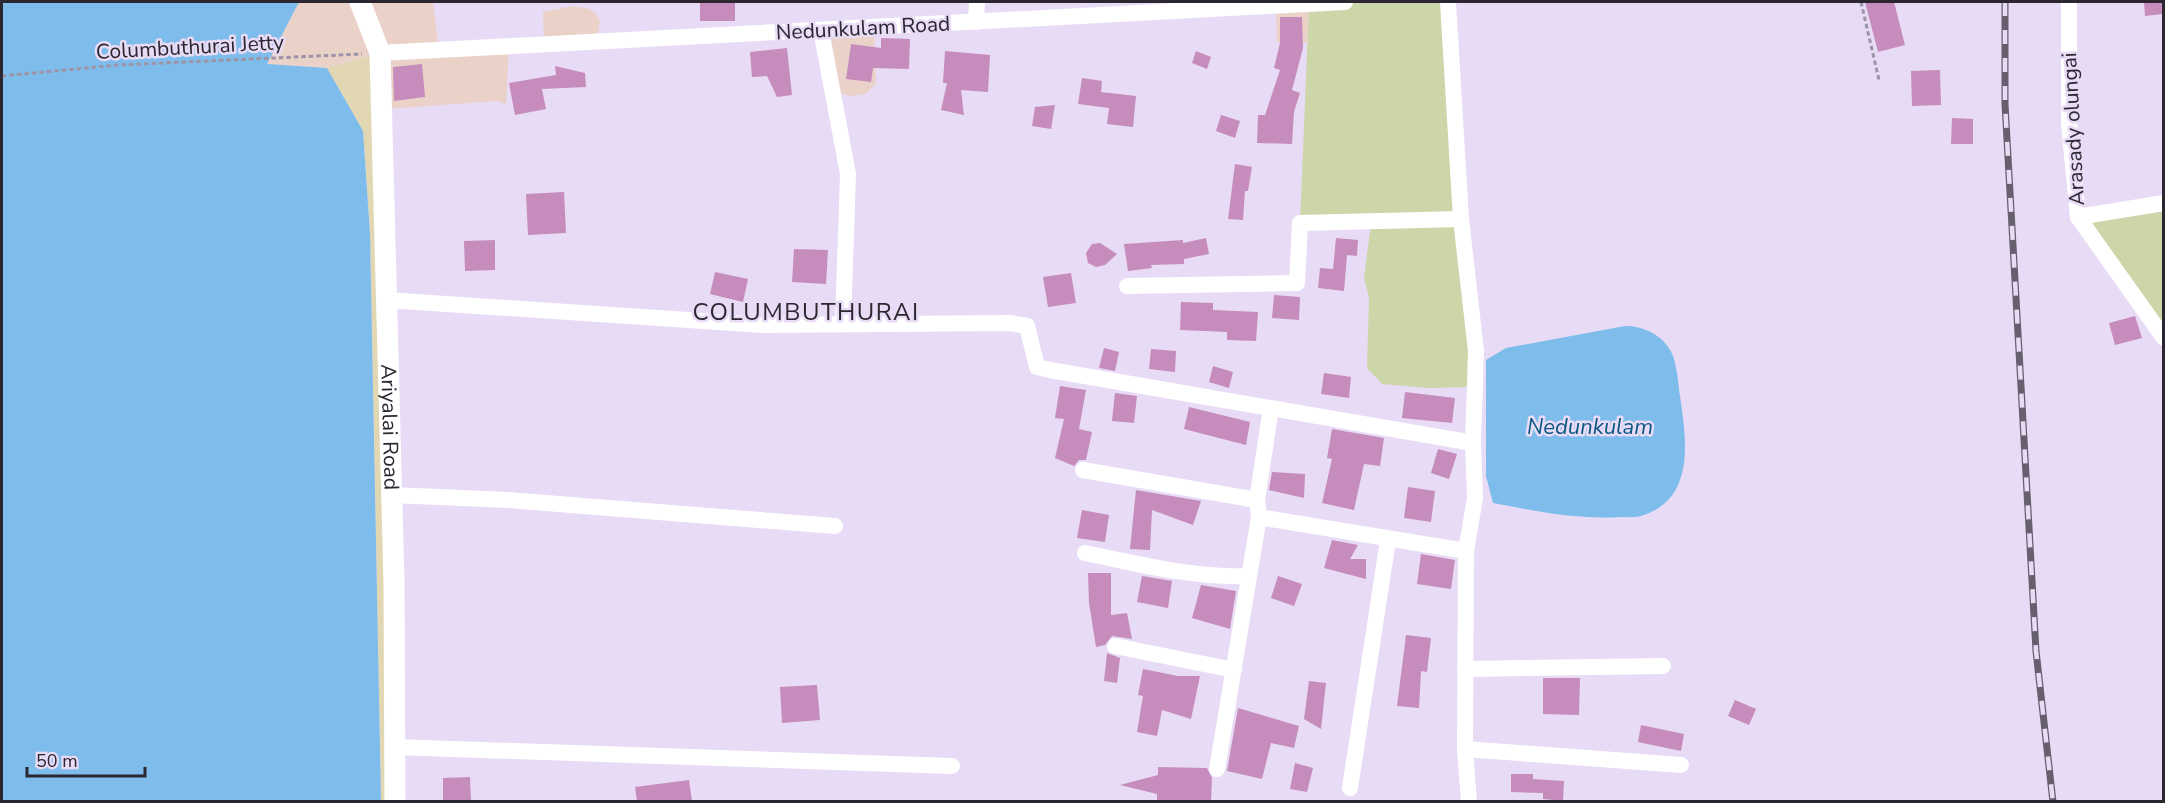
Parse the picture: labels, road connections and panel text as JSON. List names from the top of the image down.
{
  "streets": {
    "street": ["Nedunkulam Road", "Arasady olungai", "Ariyalai Road"],
    "path": ["Columbuthurai Jetty"]
  },
  "crossings": [
    ["Nedunkulam Road", "Columbuthurai Jetty"],
    ["Nedunkulam Road", "Ariyalai Road"],
    ["Columbuthurai Jetty", "Ariyalai Road"]
  ],
  "districts": ["COLUMBUTHURAI"],
  "water": ["Nedunkulam"],
  "scale_bar": "50 m"
}
